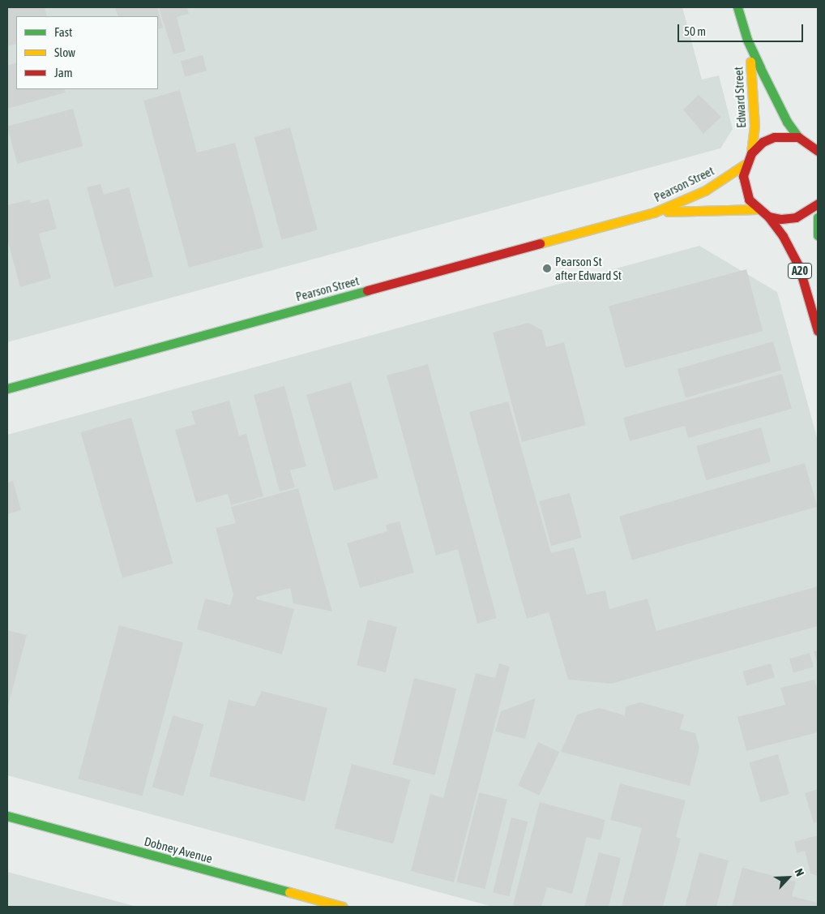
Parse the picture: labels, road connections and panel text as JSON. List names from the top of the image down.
{
  "streets": {
    "main road": [
      "Edward Street",
      "Pearson Street",
      "A20",
      "Dobney Avenue"
    ]
  },
  "crossings": [
    ["Edward Street", "A20"],
    ["Pearson Street", "A20"]
  ],
  "places": ["Pearson St after Edward St"],
  "legend": ["Fast", "Slow", "Jam"],
  "scale_bar": "50 m",
  "north": "top right"
}
